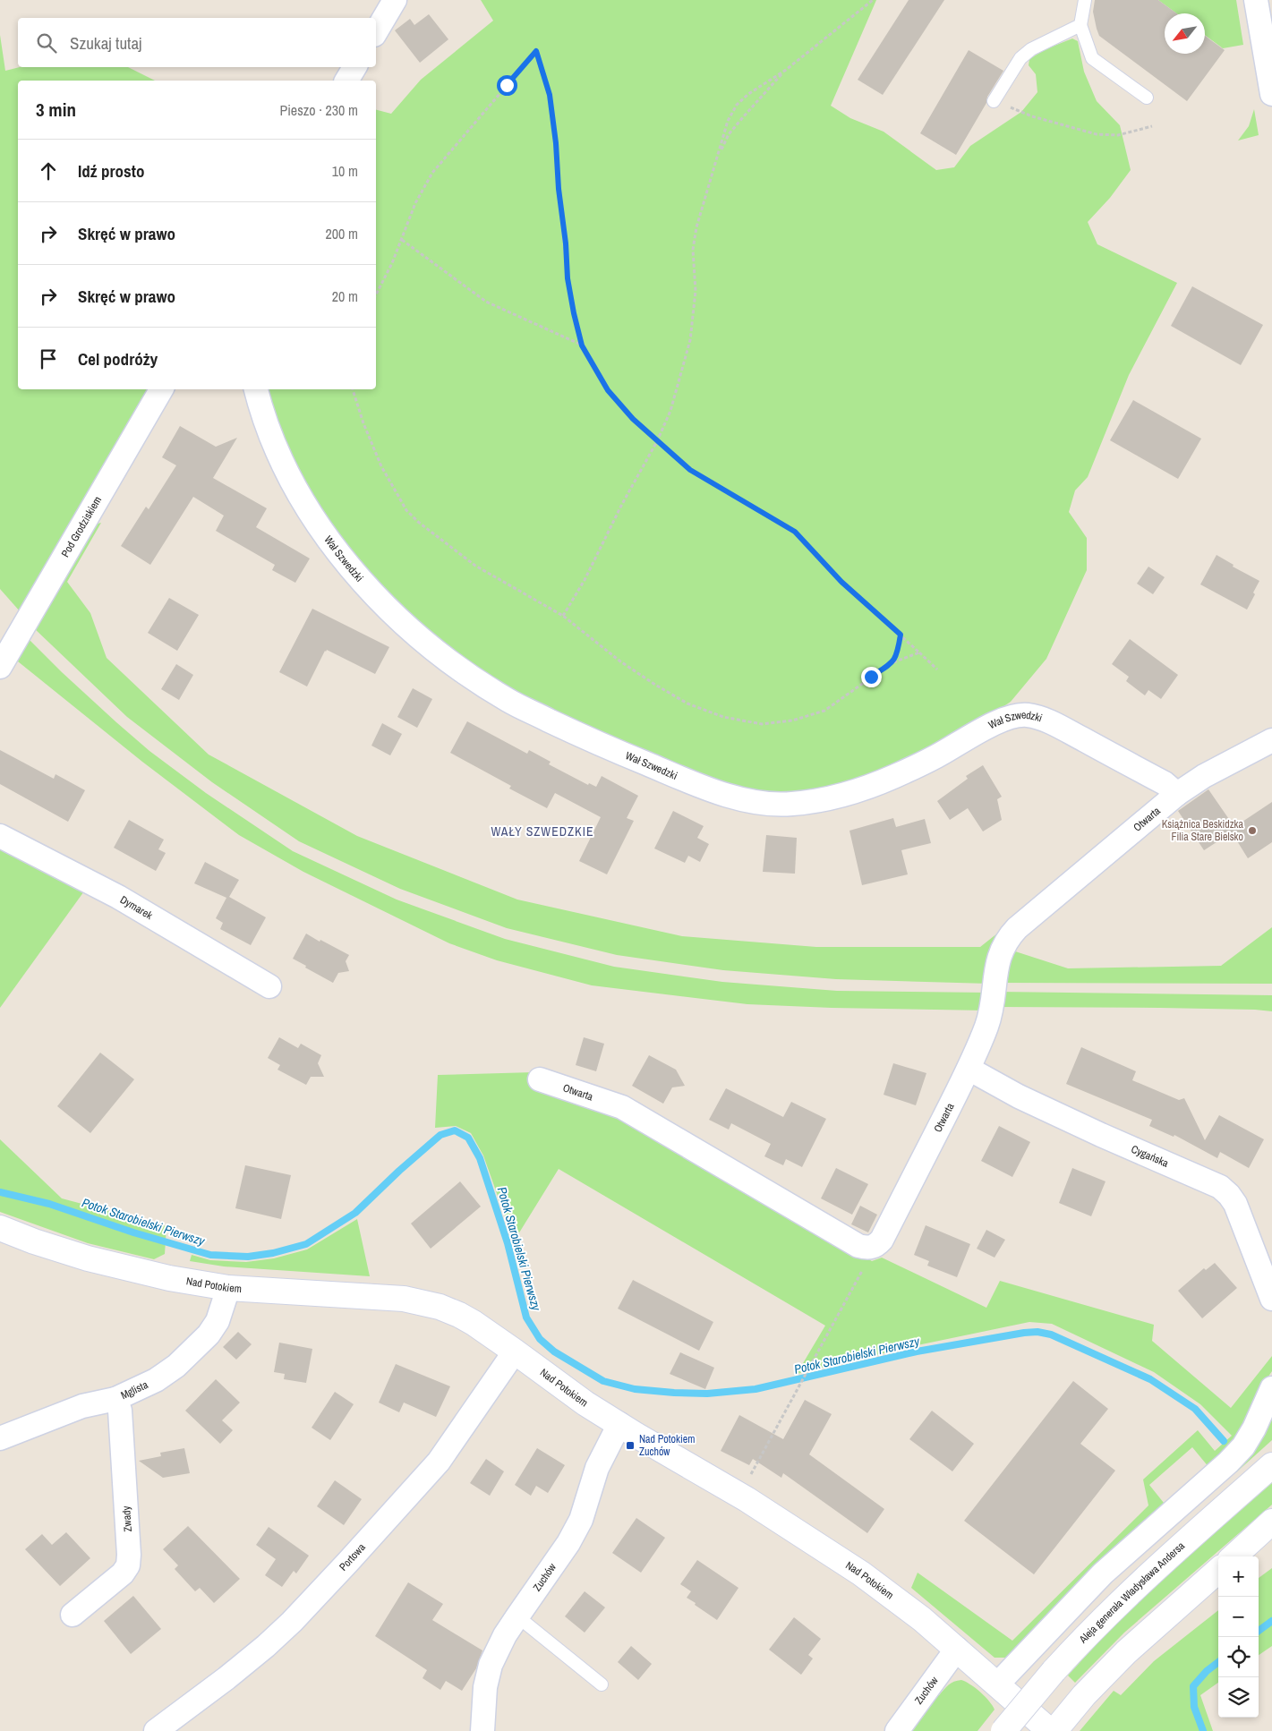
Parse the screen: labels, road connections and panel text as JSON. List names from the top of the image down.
{
  "streets": {
    "street": [
      "Pod Grodziskiem",
      "Wał Szwedzki",
      "Otwarta",
      "Dymarek",
      "Cygańska",
      "Nad Potokiem",
      "Mglista",
      "Zwady",
      "Portowa",
      "Zuchów",
      "Aleja generała Władysława Andersa"
    ]
  },
  "crossings": [
    ["Wał Szwedzki", "Otwarta"],
    ["Otwarta", "Cygańska"],
    ["Nad Potokiem", "Mglista"],
    ["Nad Potokiem", "Portowa"],
    ["Nad Potokiem", "Zuchów"],
    ["Mglista", "Zwady"]
  ],
  "districts": ["WAŁY SZWEDZKIE"],
  "water": ["Potok Starobielski Pierwszy"],
  "places": {
    "other": ["Książnica Beskidzka Filia Stare Bielsko"],
    "transit": ["Nad Potokiem Zuchów"]
  },
  "north": "bottom left",
  "page": {
    "search": "Szukaj tutaj",
    "heading": ["3 min", "Pieszo · 230 m"],
    "list": [
      ["Idź prosto", "10 m"],
      ["Skręć w prawo", "200 m"],
      ["Skręć w prawo", "20 m"],
      "Cel podróży"
    ],
    "map_buttons": ["+", "−"]
  }
}
